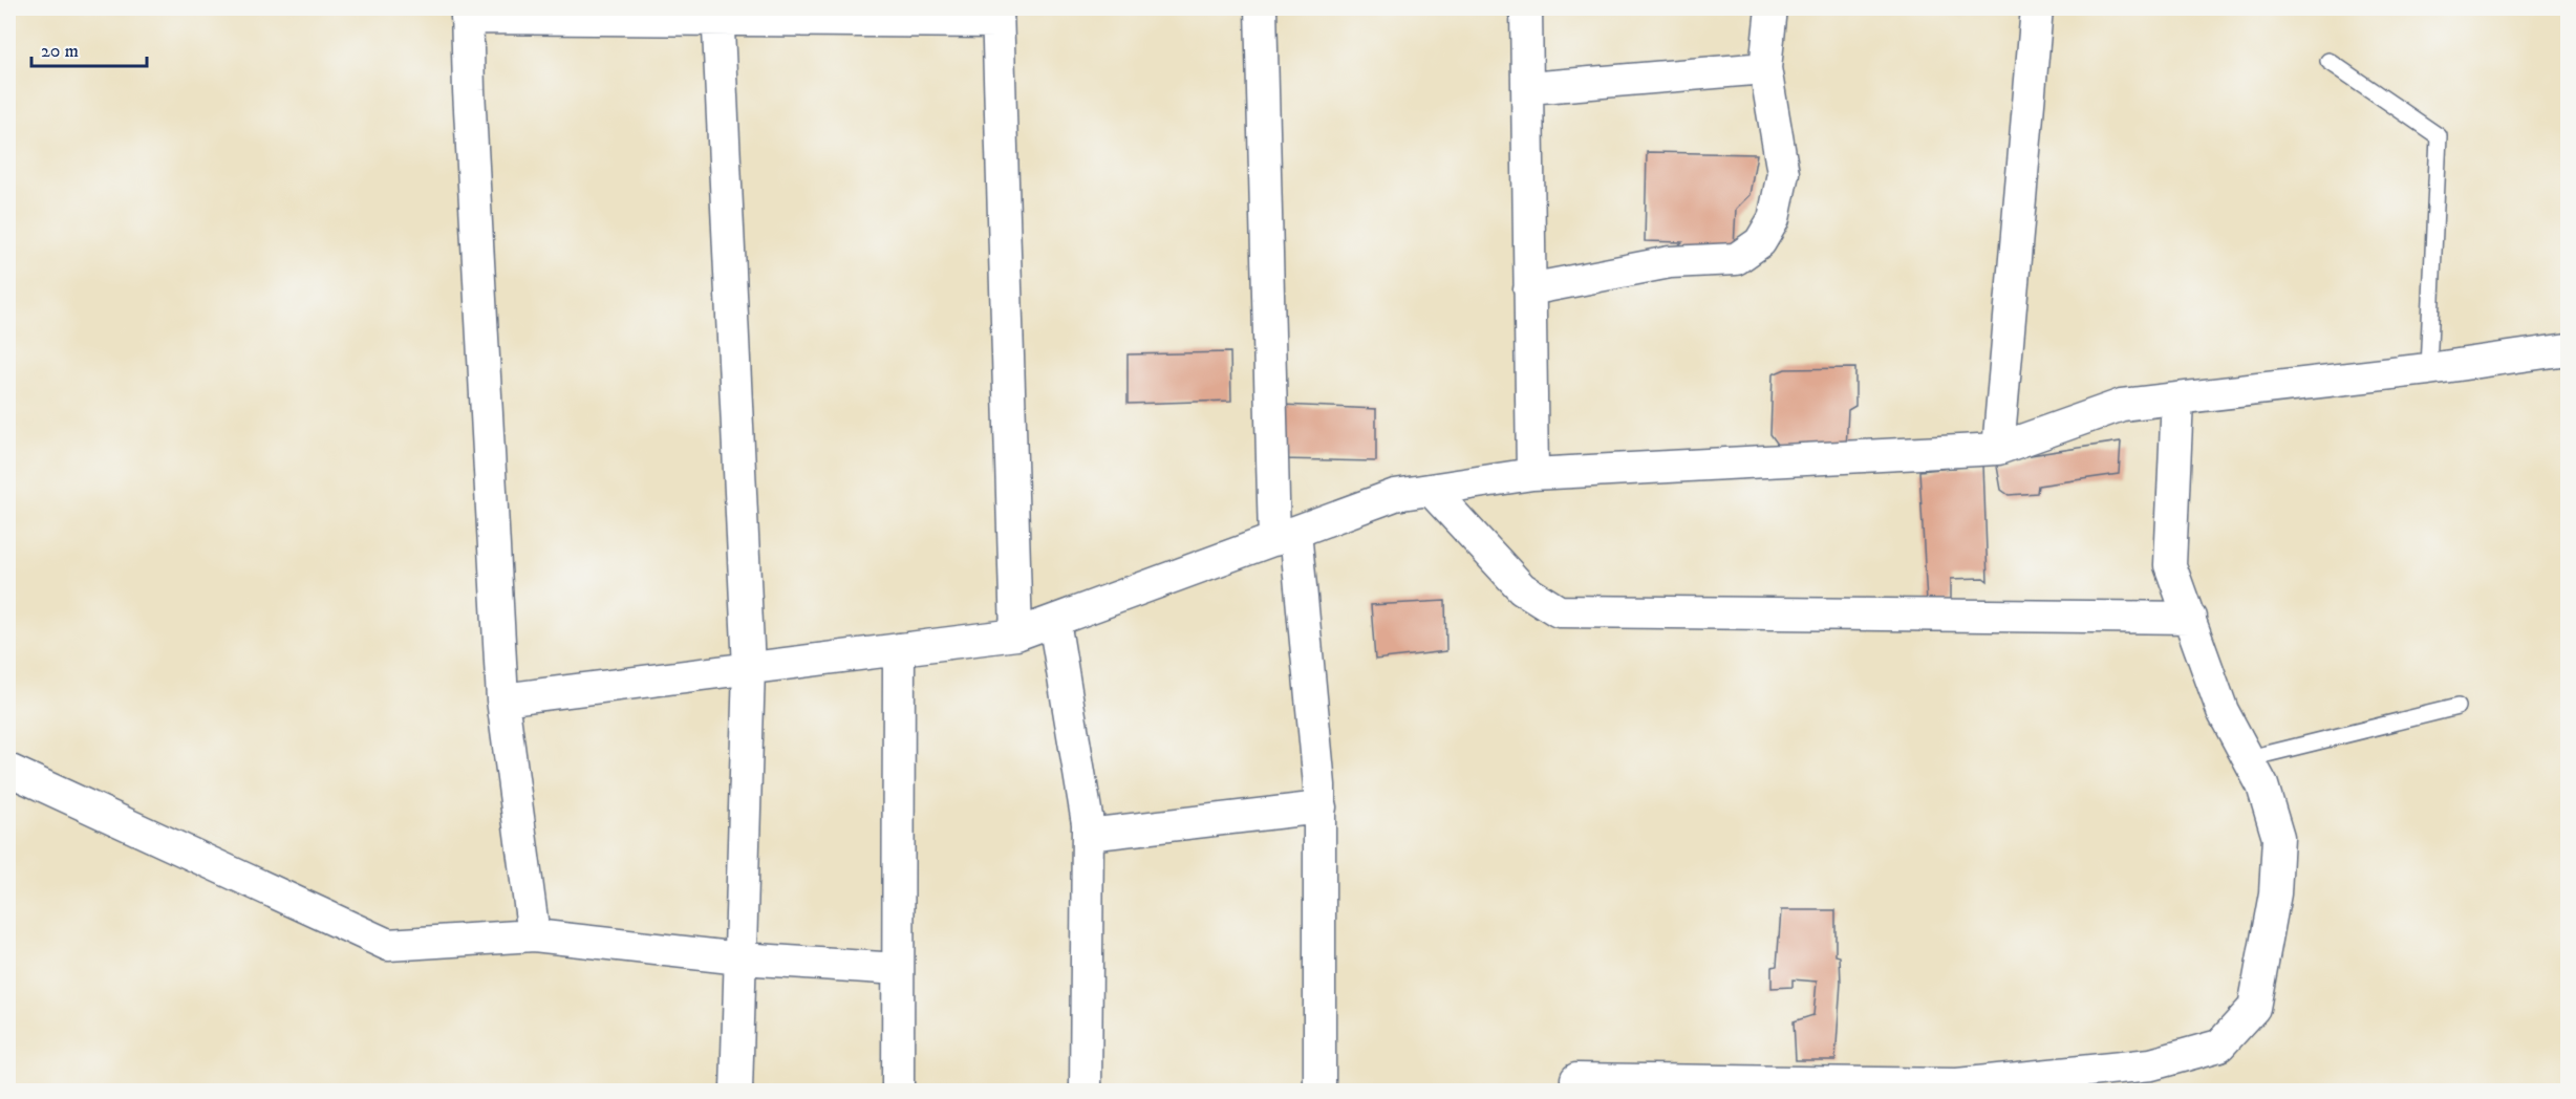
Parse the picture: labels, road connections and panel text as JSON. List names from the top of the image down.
{
  "scale_bar": "20 m"
}
